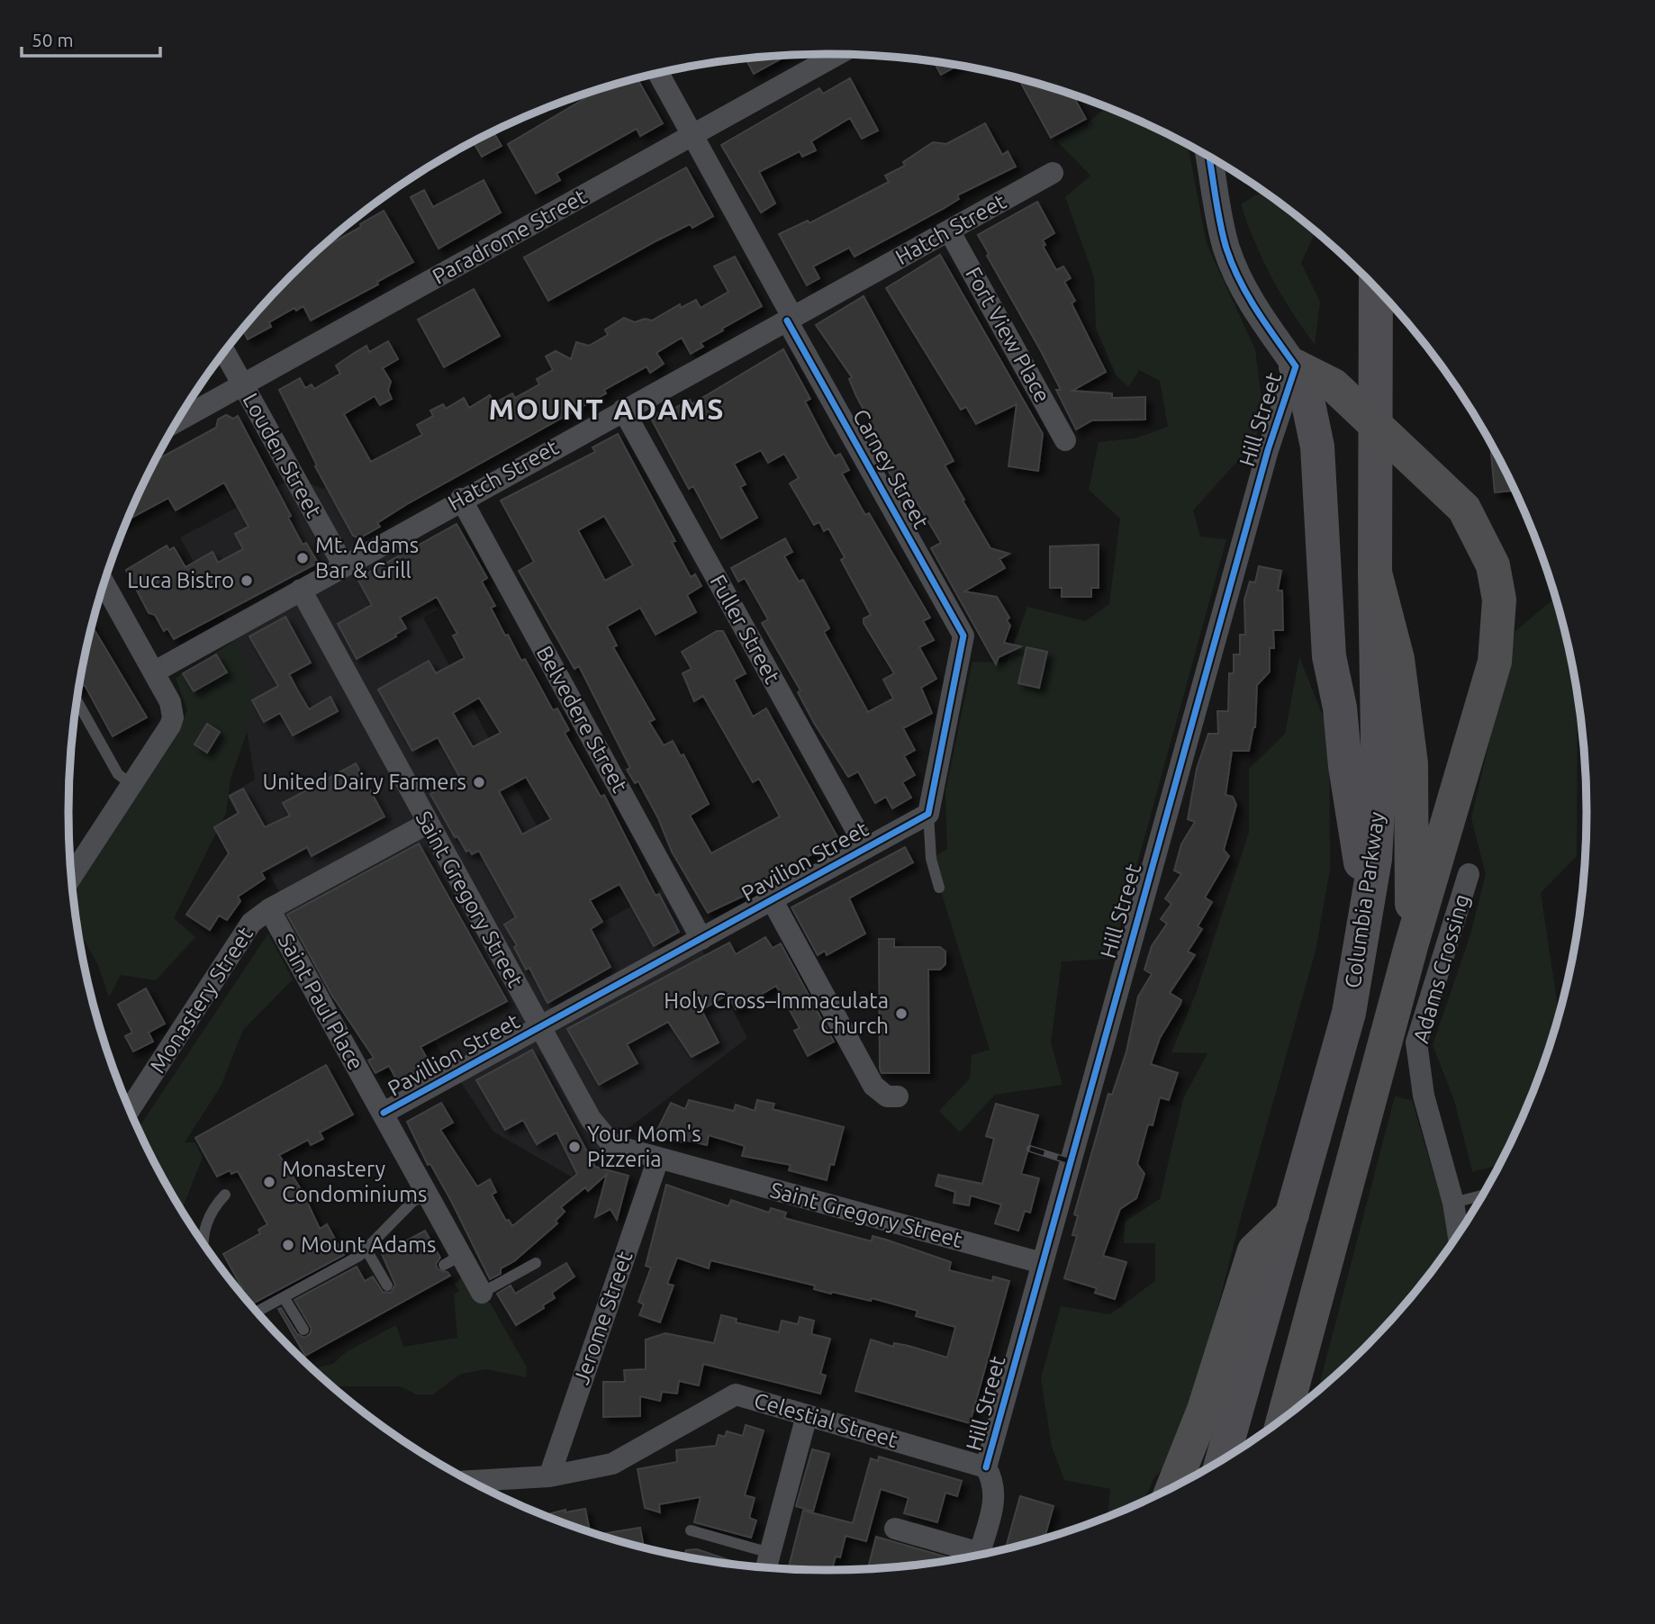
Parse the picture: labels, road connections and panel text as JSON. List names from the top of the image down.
{
  "streets": {
    "highway": ["Columbia Parkway"],
    "street": [
      "Hatch Street",
      "Paradrome Street",
      "Fort View Place",
      "Hill Street",
      "Louden Street",
      "Carney Street",
      "Fuller Street",
      "Belvedere Street",
      "Pavilion Street",
      "Saint Gregory Street",
      "Adams Crossing",
      "Monastery Street",
      "Saint Paul Place",
      "Pavillion Street",
      "Jerome Street",
      "Celestial Street"
    ]
  },
  "crossings": [
    ["Hatch Street", "Fort View Place"],
    ["Hatch Street", "Louden Street"],
    ["Hatch Street", "Carney Street"],
    ["Hatch Street", "Fuller Street"],
    ["Hatch Street", "Belvedere Street"],
    ["Hatch Street", "Saint Gregory Street"],
    ["Paradrome Street", "Louden Street"],
    ["Paradrome Street", "Carney Street"],
    ["Hill Street", "Saint Gregory Street"],
    ["Hill Street", "Celestial Street"],
    ["Carney Street", "Pavilion Street"],
    ["Fuller Street", "Pavilion Street"],
    ["Belvedere Street", "Pavilion Street"],
    ["Pavilion Street", "Saint Gregory Street"],
    ["Pavilion Street", "Pavillion Street"],
    ["Saint Gregory Street", "Monastery Street"],
    ["Saint Gregory Street", "Pavillion Street"],
    ["Saint Gregory Street", "Jerome Street"],
    ["Monastery Street", "Saint Paul Place"],
    ["Saint Paul Place", "Pavillion Street"],
    ["Jerome Street", "Celestial Street"]
  ],
  "districts": ["MOUNT ADAMS"],
  "places": [
    "Mt. Adams Bar & Grill",
    "Luca Bistro",
    "United Dairy Farmers",
    "Holy Cross–Immaculata Church",
    "Your Mom's Pizzeria",
    "Monastery Condominiums",
    "Mount Adams"
  ],
  "scale_bar": "50 m"
}
